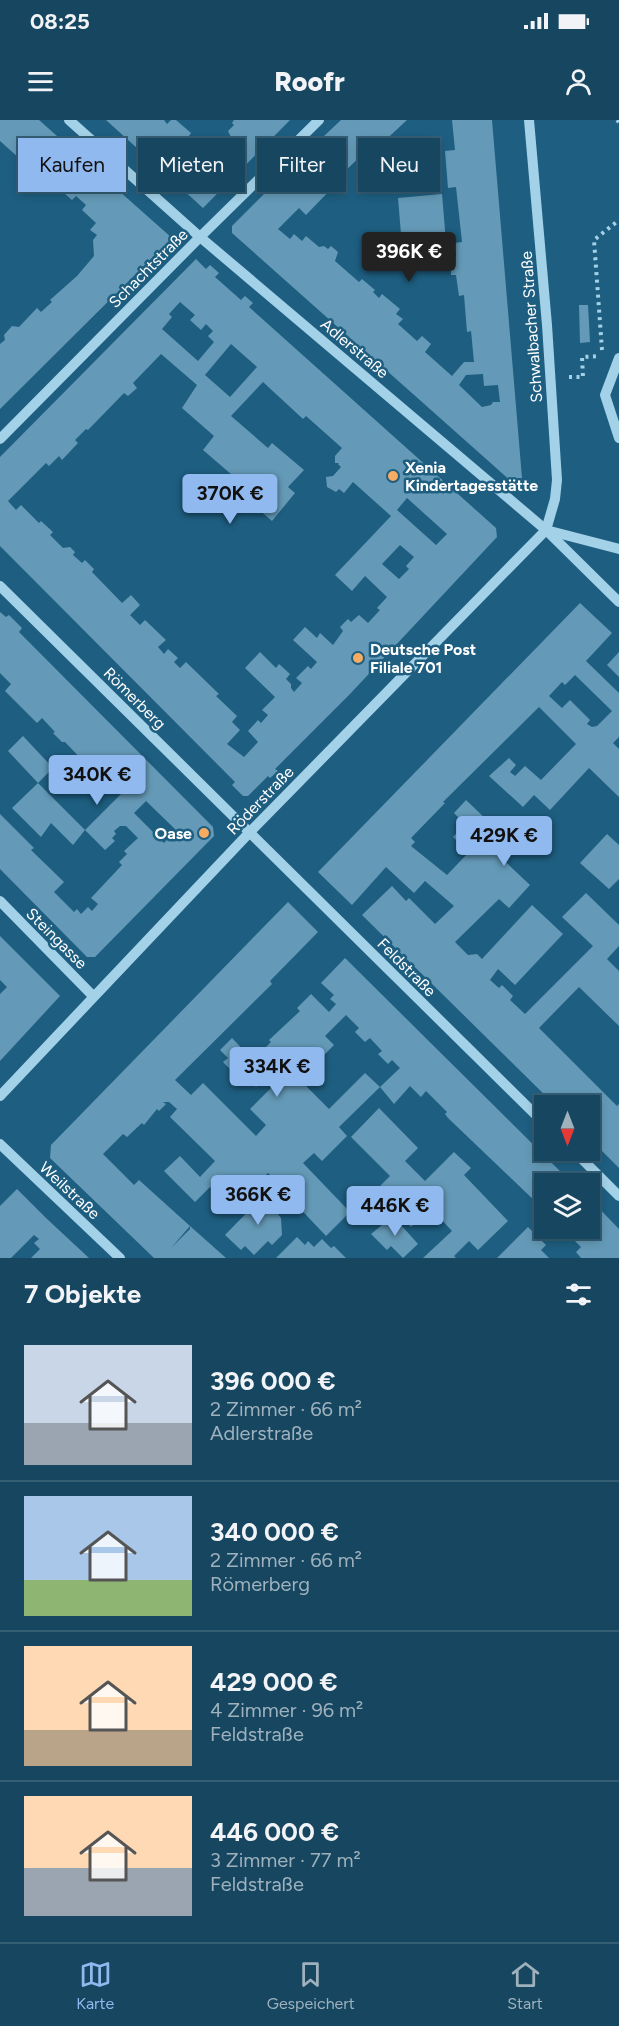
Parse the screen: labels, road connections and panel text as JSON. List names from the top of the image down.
{
  "streets": {
    "street": [
      "Schachtstraße",
      "Schwalbacher Straße",
      "Adlerstraße",
      "Römerberg",
      "Röderstraße",
      "Steingasse",
      "Feldstraße",
      "Weilstraße"
    ]
  },
  "crossings": [
    ["Schachtstraße", "Adlerstraße"],
    ["Schwalbacher Straße", "Adlerstraße"],
    ["Schwalbacher Straße", "Röderstraße"],
    ["Adlerstraße", "Röderstraße"],
    ["Römerberg", "Röderstraße"],
    ["Römerberg", "Feldstraße"],
    ["Röderstraße", "Steingasse"],
    ["Röderstraße", "Feldstraße"]
  ],
  "places": ["Xenia Kindertagesstätte", "Deutsche Post Filiale 701", "Oase"],
  "north": "bottom",
  "page": {
    "status": "08:25",
    "header": "Roofr",
    "chip": [
      "Kaufen",
      "Mieten",
      "Filter",
      "Neu"
    ],
    "price": [
      "396K €",
      "370K €",
      "340K €",
      "429K €",
      "334K €",
      "366K €",
      "446K €"
    ],
    "heading": "7 Objekte",
    "list": [
      {
        "name": "396 000 €",
        "note": "2 Zimmer · 66 m² · Adlerstraße"
      },
      {
        "name": "340 000 €",
        "note": "2 Zimmer · 66 m² · Römerberg"
      },
      {
        "name": "429 000 €",
        "note": "4 Zimmer · 96 m² · Feldstraße"
      },
      {
        "name": "446 000 €",
        "note": "3 Zimmer · 77 m² · Feldstraße"
      }
    ],
    "tabs": ["Karte", "Gespeichert", "Start"]
  }
}
